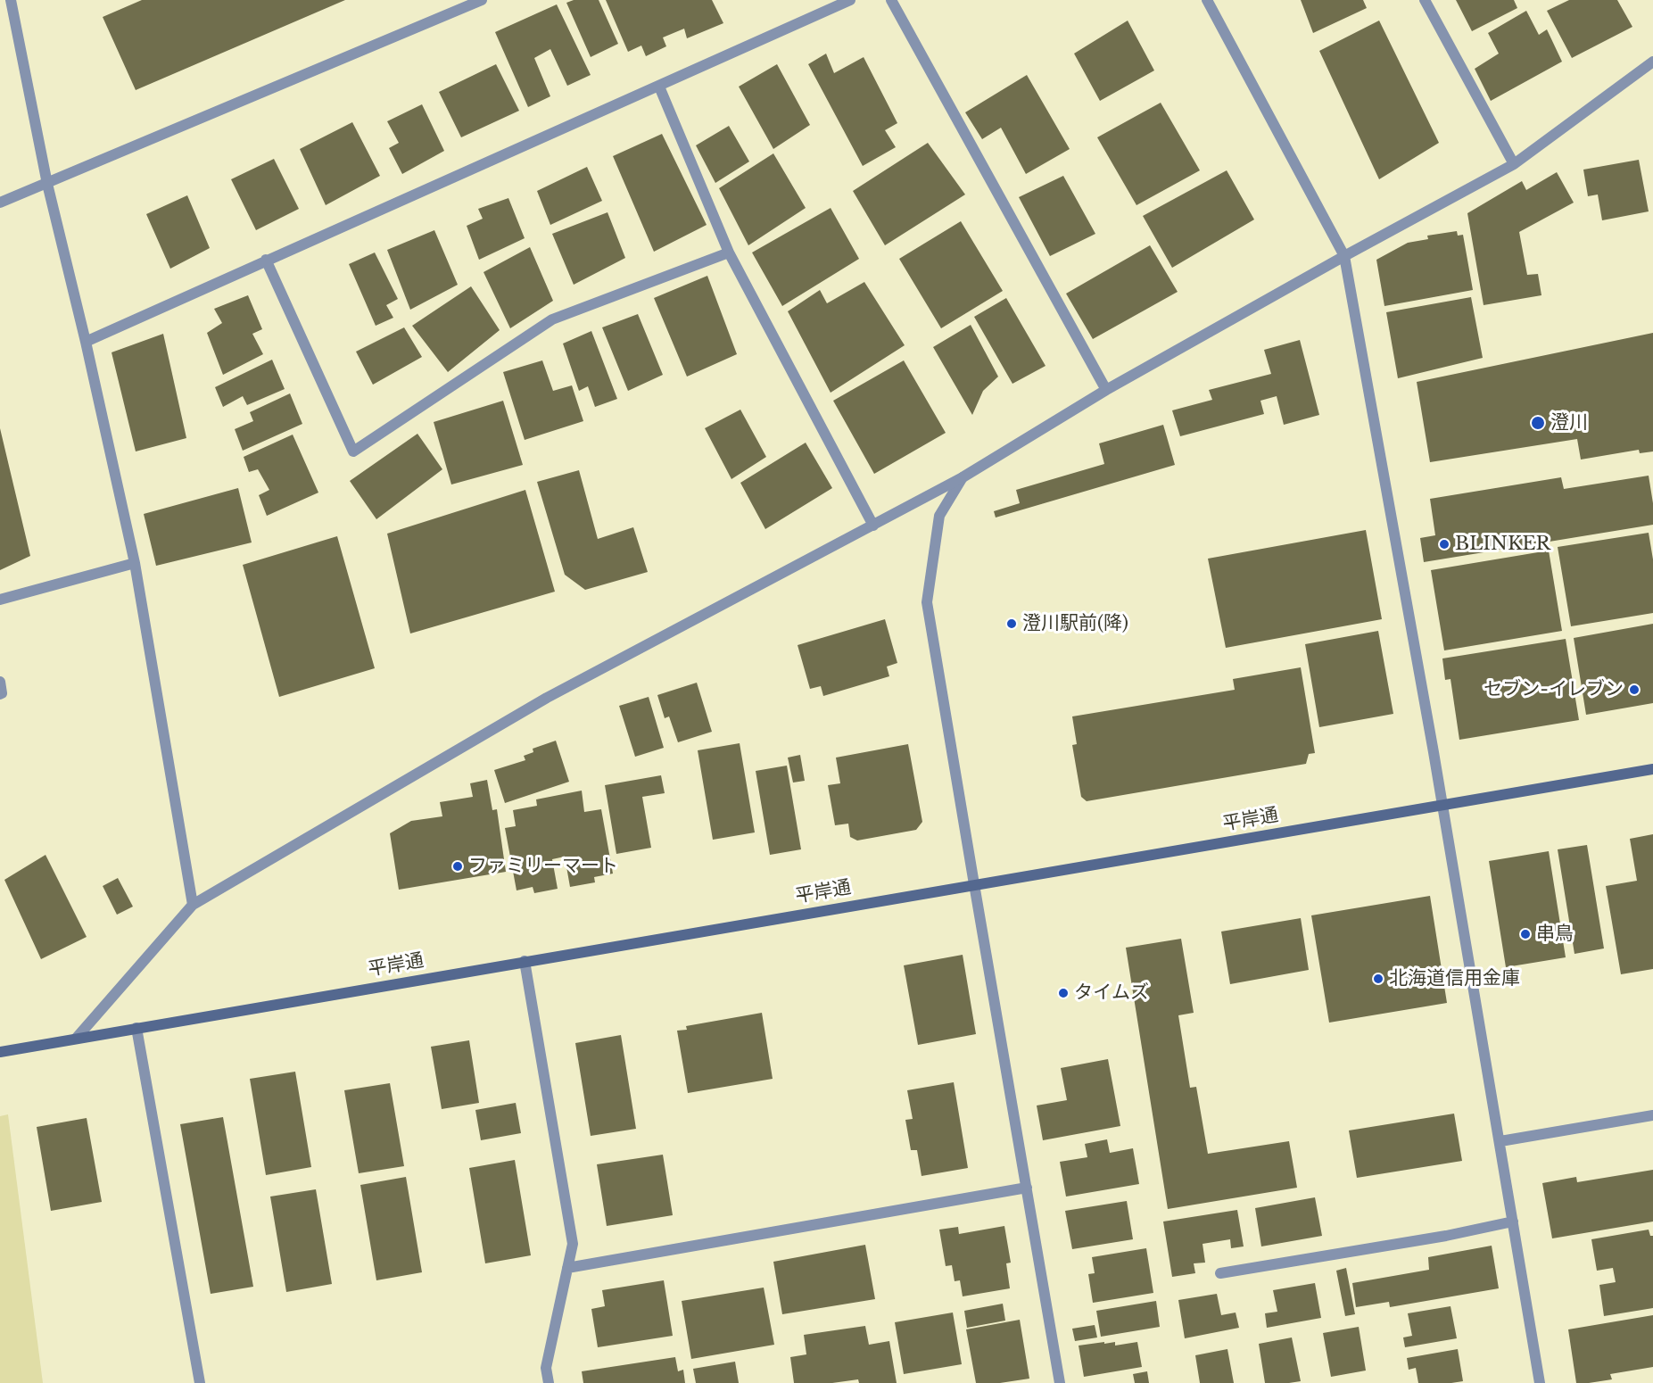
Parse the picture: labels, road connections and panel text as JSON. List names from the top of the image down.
{
  "streets": {
    "street": ["平岸通"]
  },
  "places": [
    "澄川",
    "BLINKER",
    "澄川駅前(降)",
    "セブン-イレブン",
    "ファミリーマート",
    "串鳥",
    "北海道信用金庫",
    "タイムズ"
  ]
}
